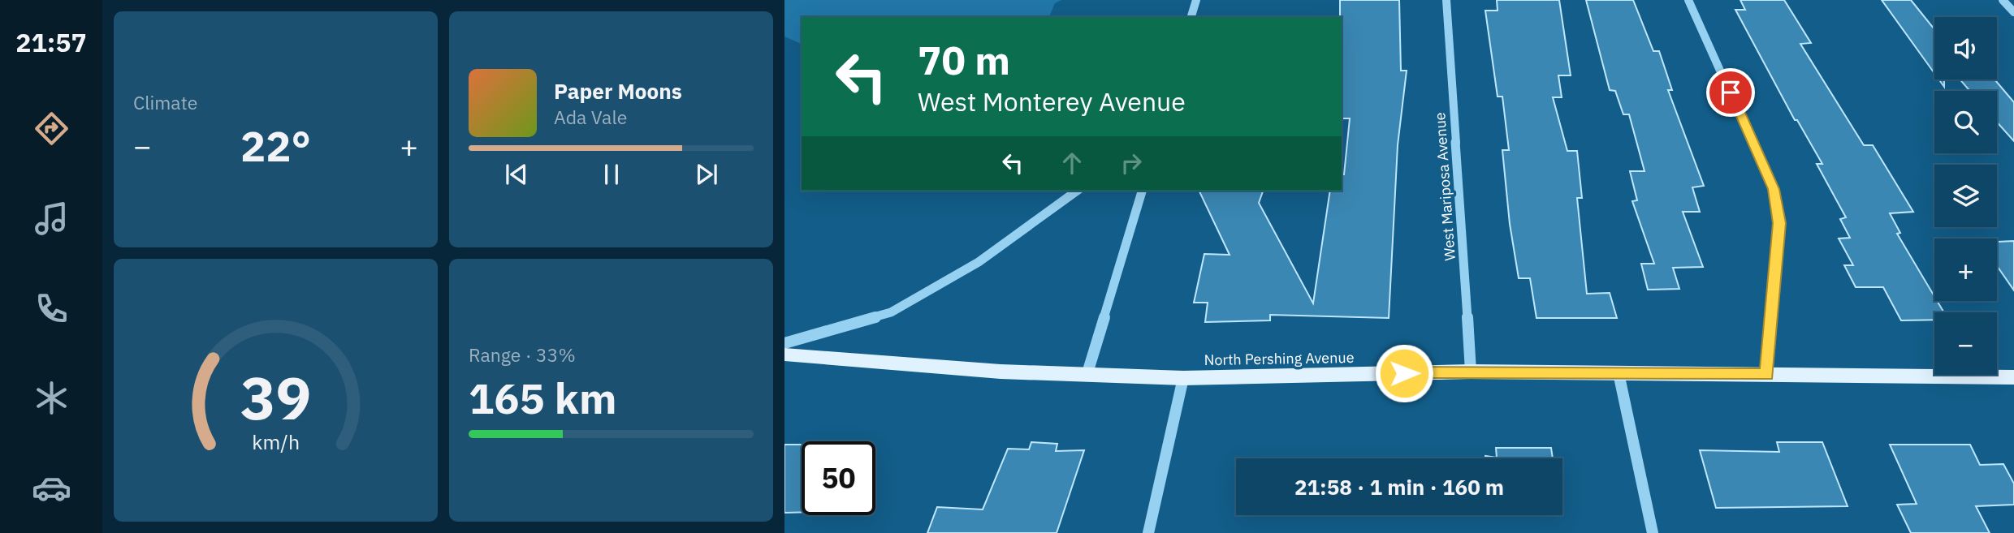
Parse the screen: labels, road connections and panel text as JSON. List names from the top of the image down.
{
  "streets": {
    "main road": ["North Pershing Avenue"],
    "street": ["West Mariposa Avenue"]
  },
  "crossings": [
    ["West Mariposa Avenue", "North Pershing Avenue"]
  ],
  "page": {
    "tabs": "21:57",
    "tile": [
      "Climate",
      ["Range · 33%", "165 km"]
    ],
    "map_buttons": ["+", "−"],
    "turn": ["70 m", "West Monterey Avenue"],
    "song": ["Paper Moons", "Ada Vale"],
    "heat": ["−", "22°", "+"],
    "limit": "50",
    "trip": "21:58 · 1 min · 160 m",
    "gauge": ["39", "km/h"]
  }
}
